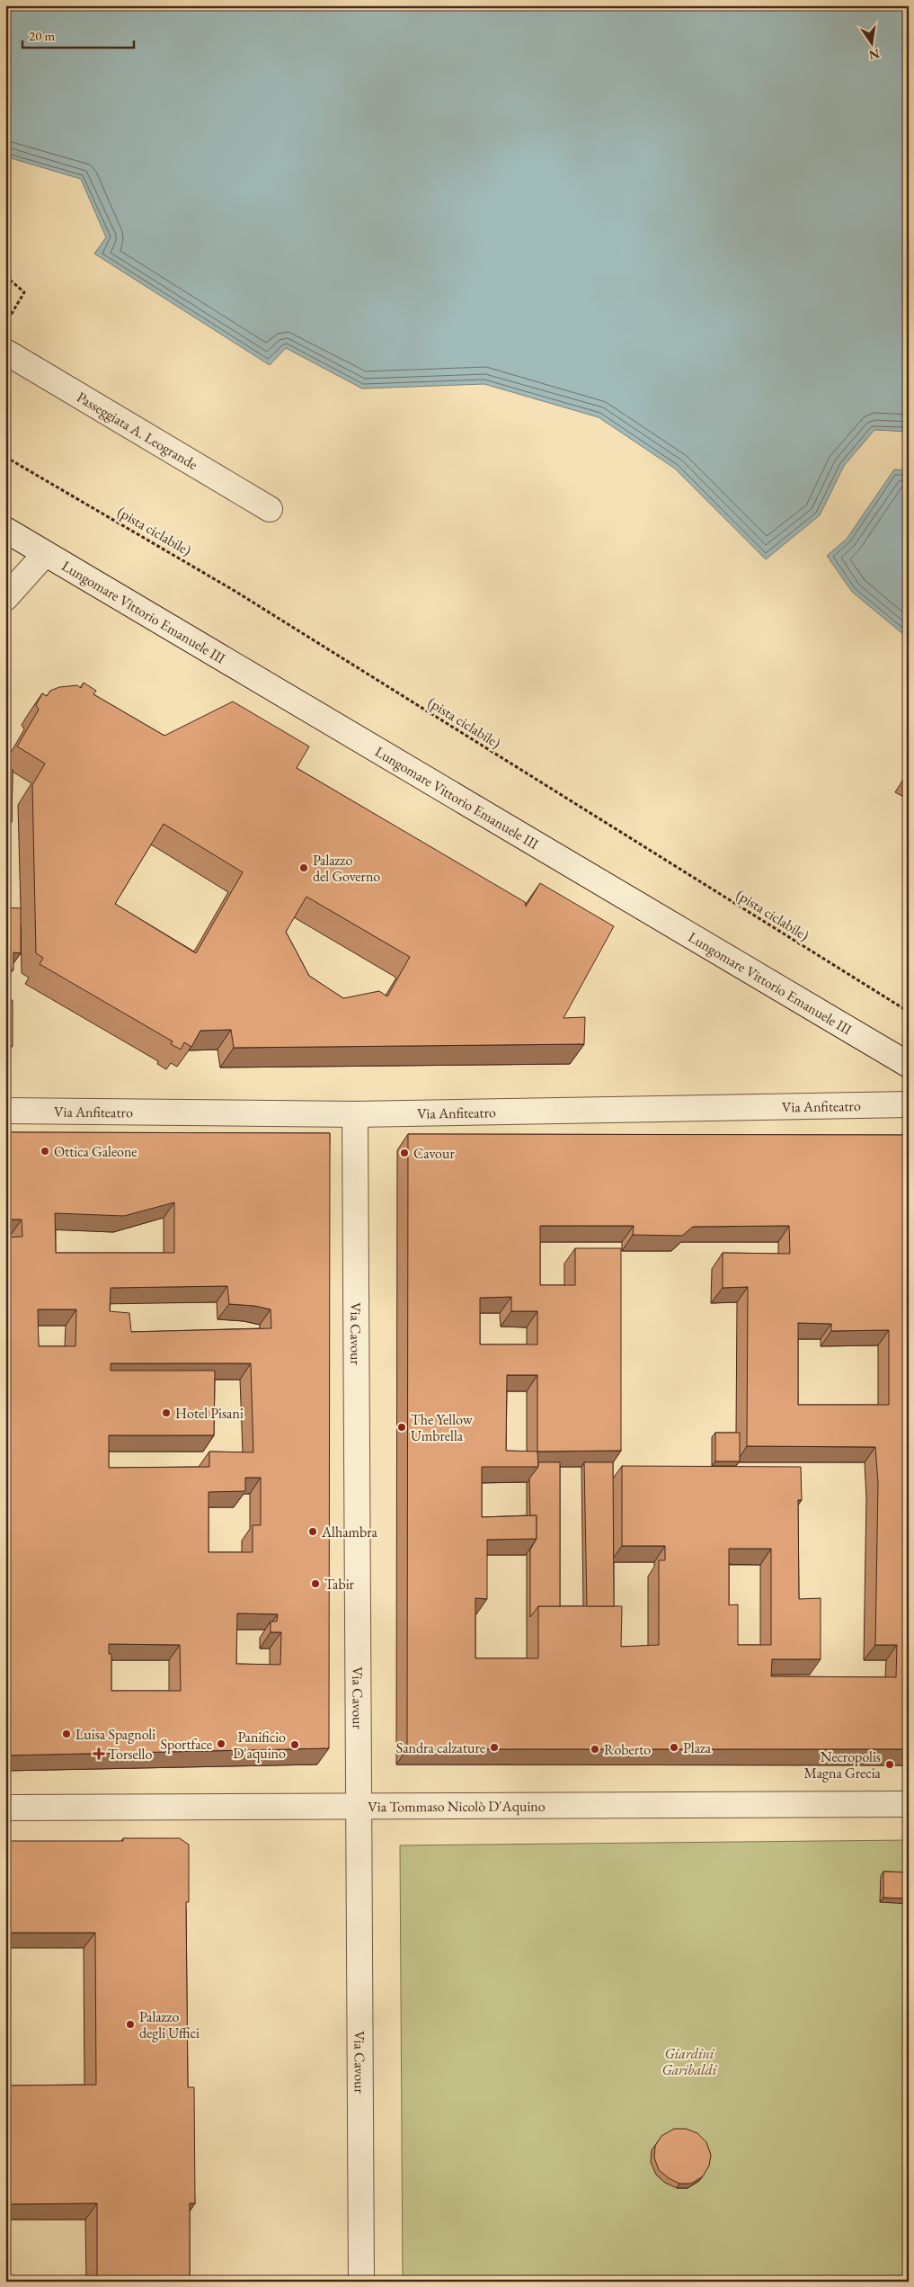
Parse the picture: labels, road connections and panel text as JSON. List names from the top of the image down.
{
  "streets": {
    "street": [
      "Passeggiata A. Leogrande",
      "Lungomare Vittorio Emanuele III",
      "Via Anfiteatro",
      "Via Cavour",
      "Via Tommaso Nicolò D'Aquino"
    ],
    "path": ["(pista ciclabile)"]
  },
  "crossings": [
    ["Via Anfiteatro", "Via Cavour"],
    ["Via Cavour", "Via Tommaso Nicolò D'Aquino"]
  ],
  "parks": ["Giardini Garibaldi"],
  "places": {
    "other": [
      "Palazzo del Governo",
      "Ottica Galeone",
      "Cavour",
      "Hotel Pisani",
      "The Yellow Umbrella",
      "Alhambra",
      "Tabir",
      "Luisa Spagnoli",
      "Sportface",
      "Panificio D'aquino",
      "Sandra calzature",
      "Plaza",
      "Roberto",
      "Necropolis Magna Grecia",
      "Palazzo degli Uffici"
    ],
    "health": ["Torsello"]
  },
  "scale_bar": "20 m",
  "north": "bottom"
}
